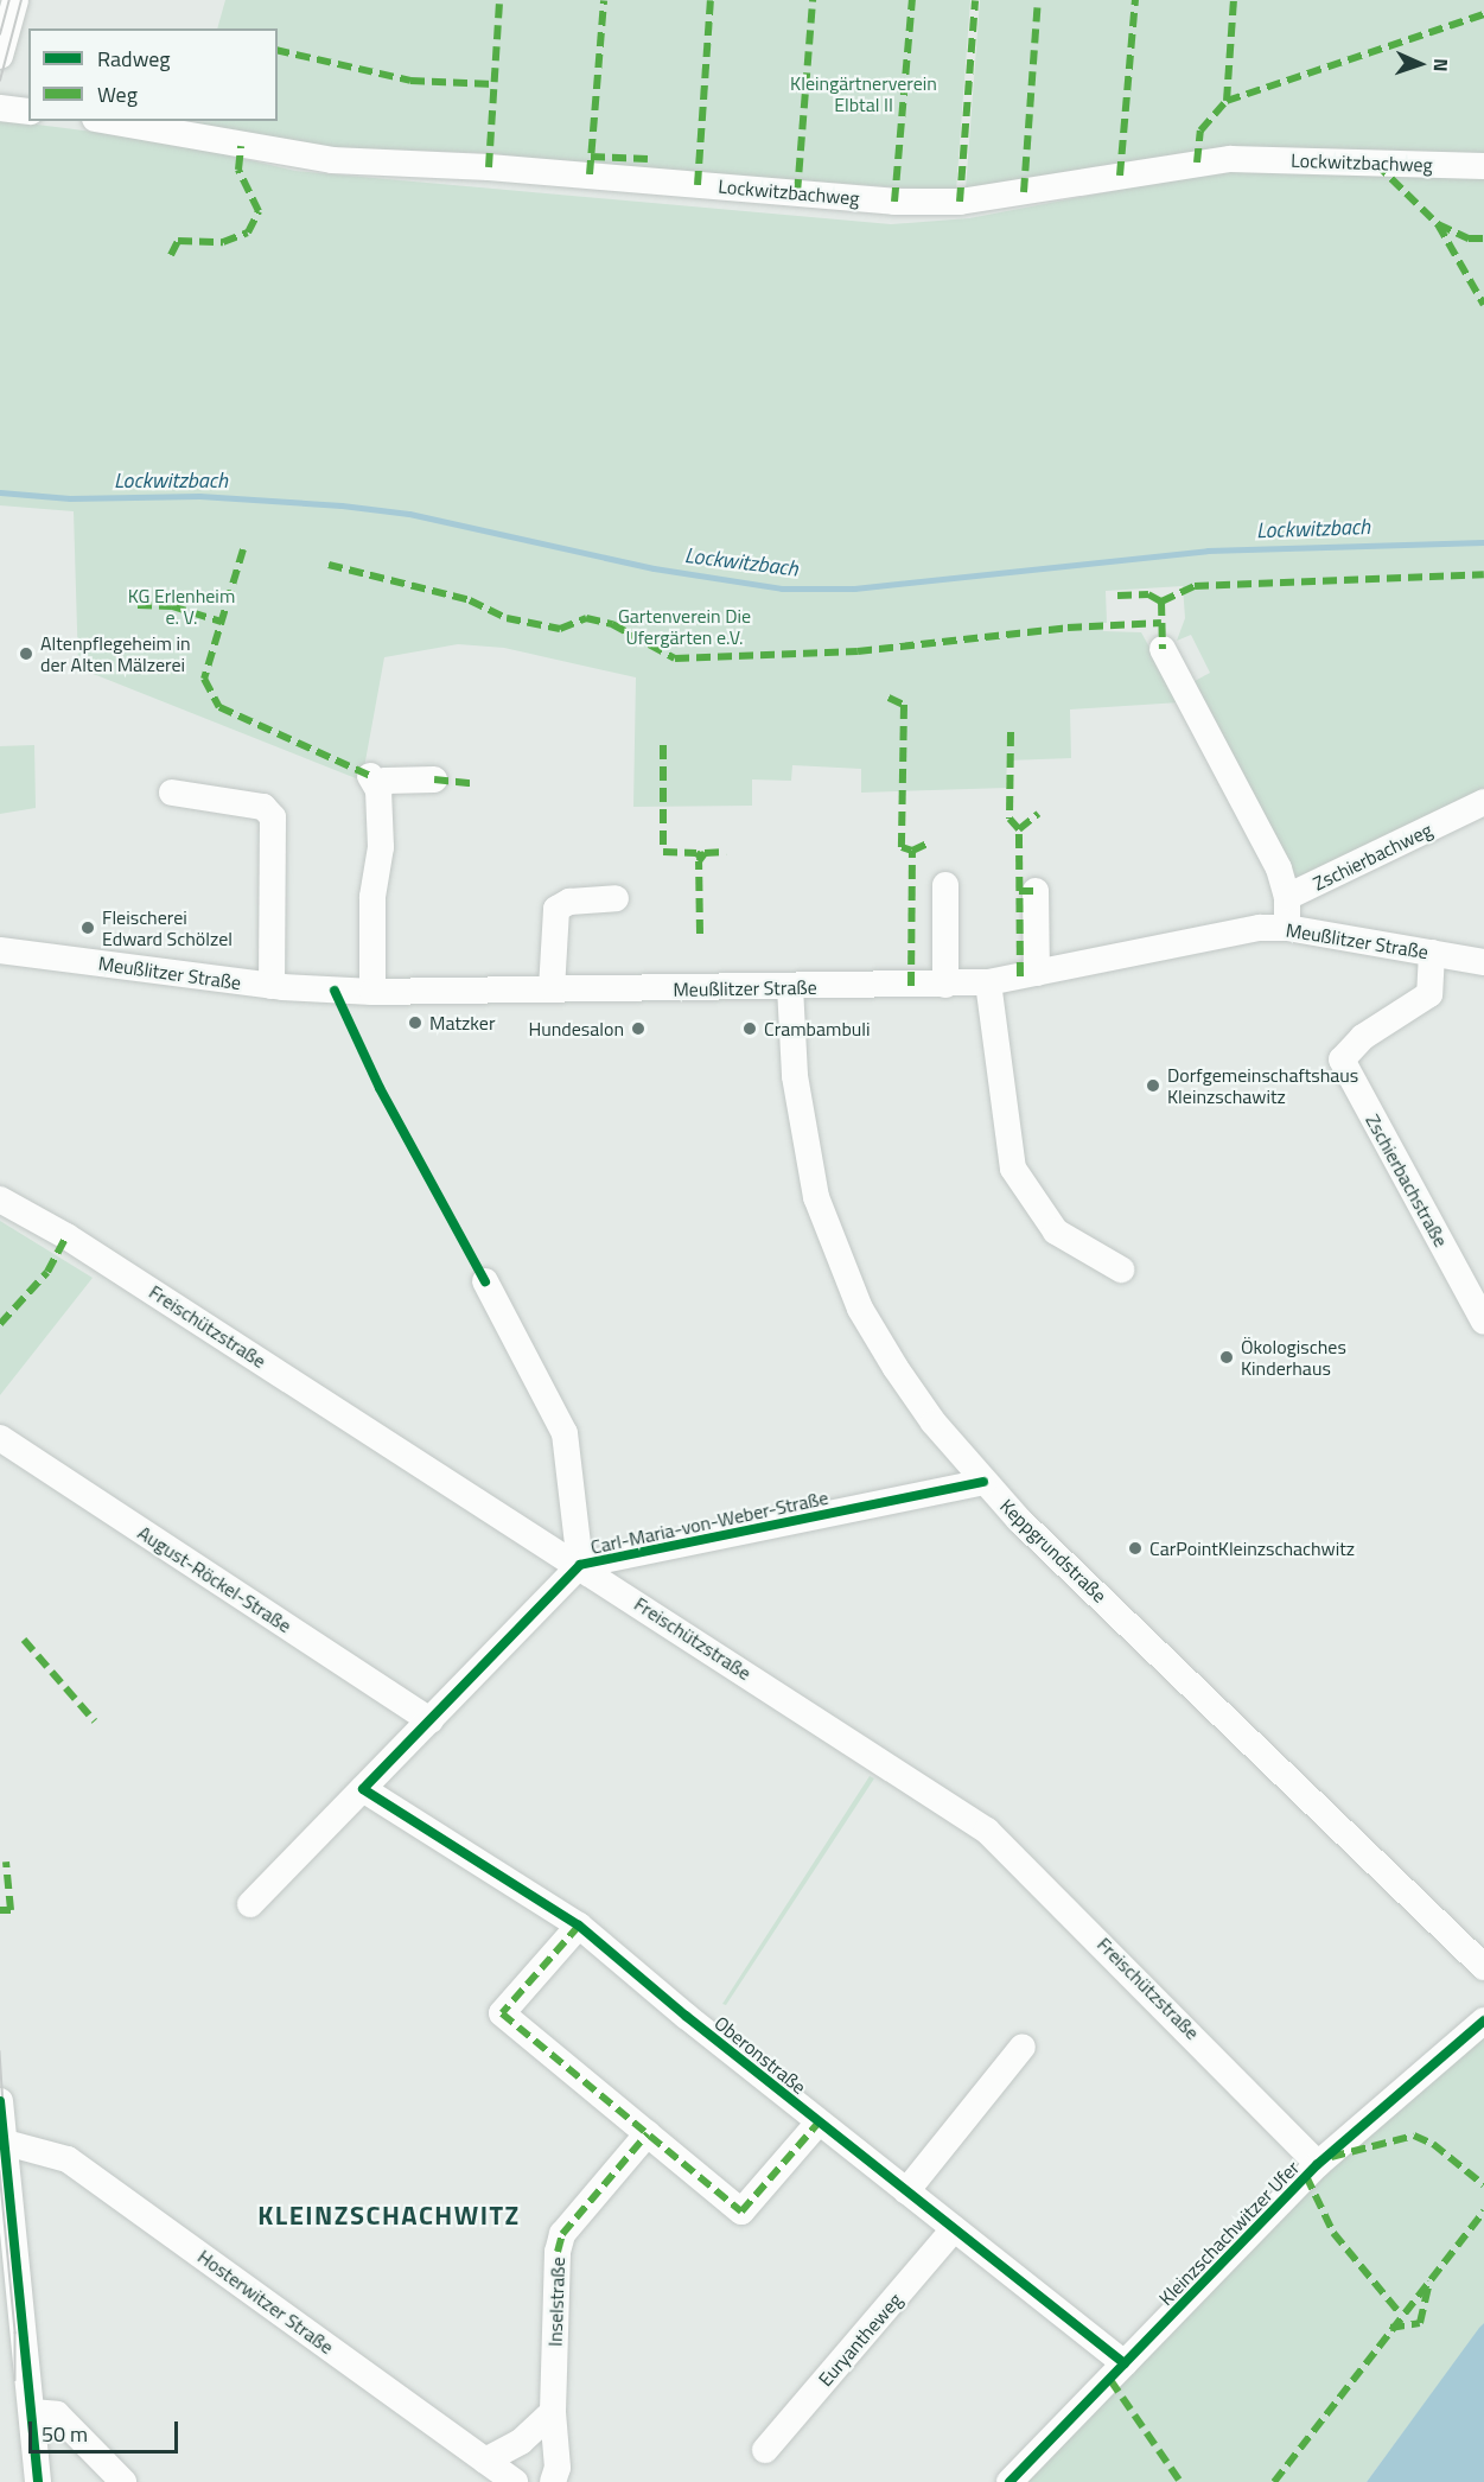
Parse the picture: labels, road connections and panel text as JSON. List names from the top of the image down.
{
  "streets": {
    "street": [
      "Lockwitzbachweg",
      "Zschierbachweg",
      "Meußlitzer Straße",
      "Zschierbachstraße",
      "Freischützstraße",
      "Carl-Maria-von-Weber-Straße",
      "Keppgrundstraße",
      "August-Röckel-Straße",
      "Oberonstraße",
      "Kleinzschachwitzer Ufer",
      "Hosterwitzer Straße",
      "Inselstraße",
      "Euryantheweg"
    ]
  },
  "crossings": [
    ["Meußlitzer Straße", "Zschierbachstraße"],
    ["Meußlitzer Straße", "Keppgrundstraße"],
    ["Freischützstraße", "Carl-Maria-von-Weber-Straße"],
    ["Freischützstraße", "Kleinzschachwitzer Ufer"],
    ["Carl-Maria-von-Weber-Straße", "Keppgrundstraße"],
    ["Carl-Maria-von-Weber-Straße", "August-Röckel-Straße"],
    ["Carl-Maria-von-Weber-Straße", "Oberonstraße"],
    ["Oberonstraße", "Kleinzschachwitzer Ufer"],
    ["Oberonstraße", "Euryantheweg"]
  ],
  "districts": ["KLEINZSCHACHWITZ"],
  "water": ["Lockwitzbach"],
  "parks": ["Kleingärtnerverein Elbtal II", "KG Erlenheim e. V.", "Gartenverein Die Ufergärten e.V."],
  "places": [
    "Altenpflegeheim in der Alten Mälzerei",
    "Fleischerei Edward Schölzel",
    "Matzker",
    "Hundesalon",
    "Crambambuli",
    "Dorfgemeinschaftshaus Kleinzschawitz",
    "Ökologisches Kinderhaus",
    "CarPointKleinzschachwitz"
  ],
  "legend": ["Radweg", "Weg"],
  "scale_bar": "50 m",
  "north": "right"
}
